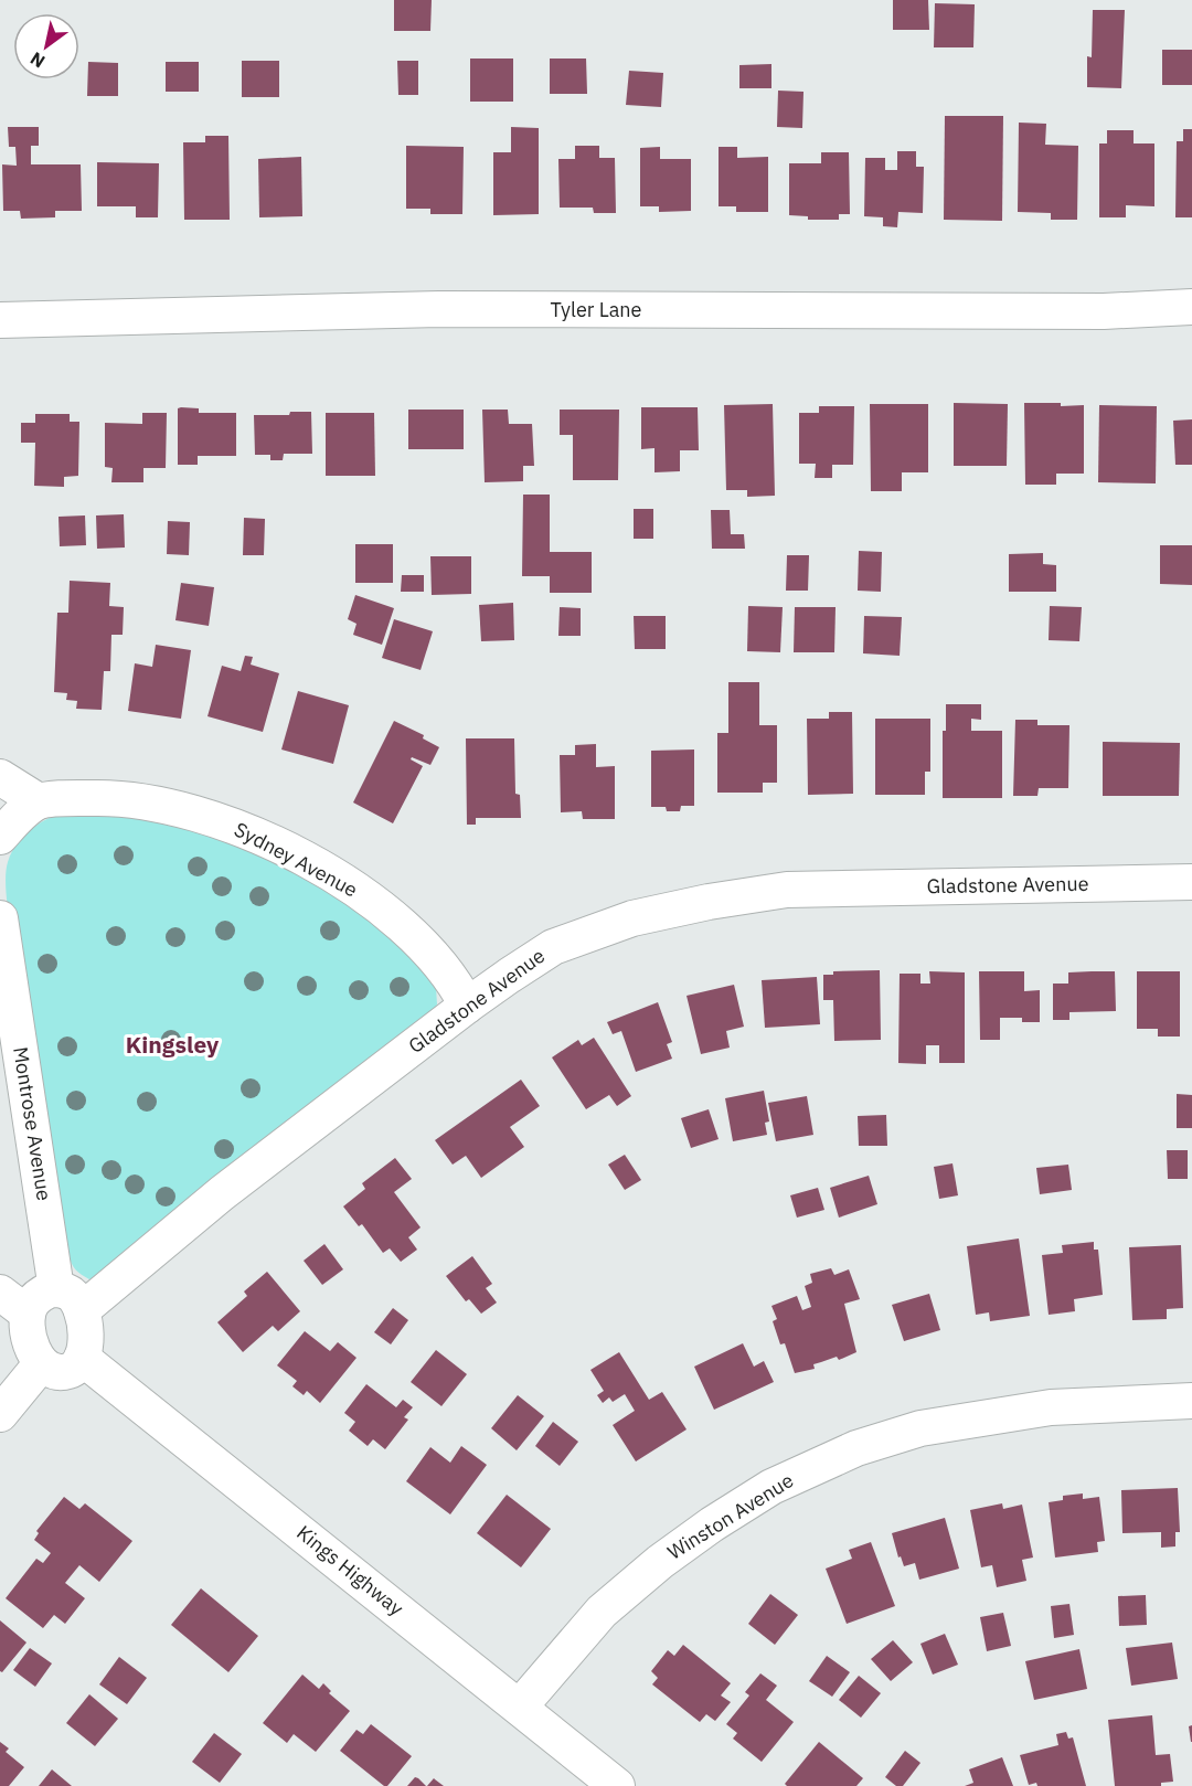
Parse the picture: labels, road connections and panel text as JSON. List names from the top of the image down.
{
  "streets": {
    "street": [
      "Tyler Lane",
      "Sydney Avenue",
      "Gladstone Avenue",
      "Montrose Avenue",
      "Winston Avenue",
      "Kings Highway"
    ]
  },
  "crossings": [
    ["Sydney Avenue", "Gladstone Avenue"],
    ["Gladstone Avenue", "Montrose Avenue"],
    ["Gladstone Avenue", "Kings Highway"],
    ["Montrose Avenue", "Kings Highway"],
    ["Winston Avenue", "Kings Highway"]
  ],
  "districts": ["Kingsley"],
  "north": "bottom left"
}
